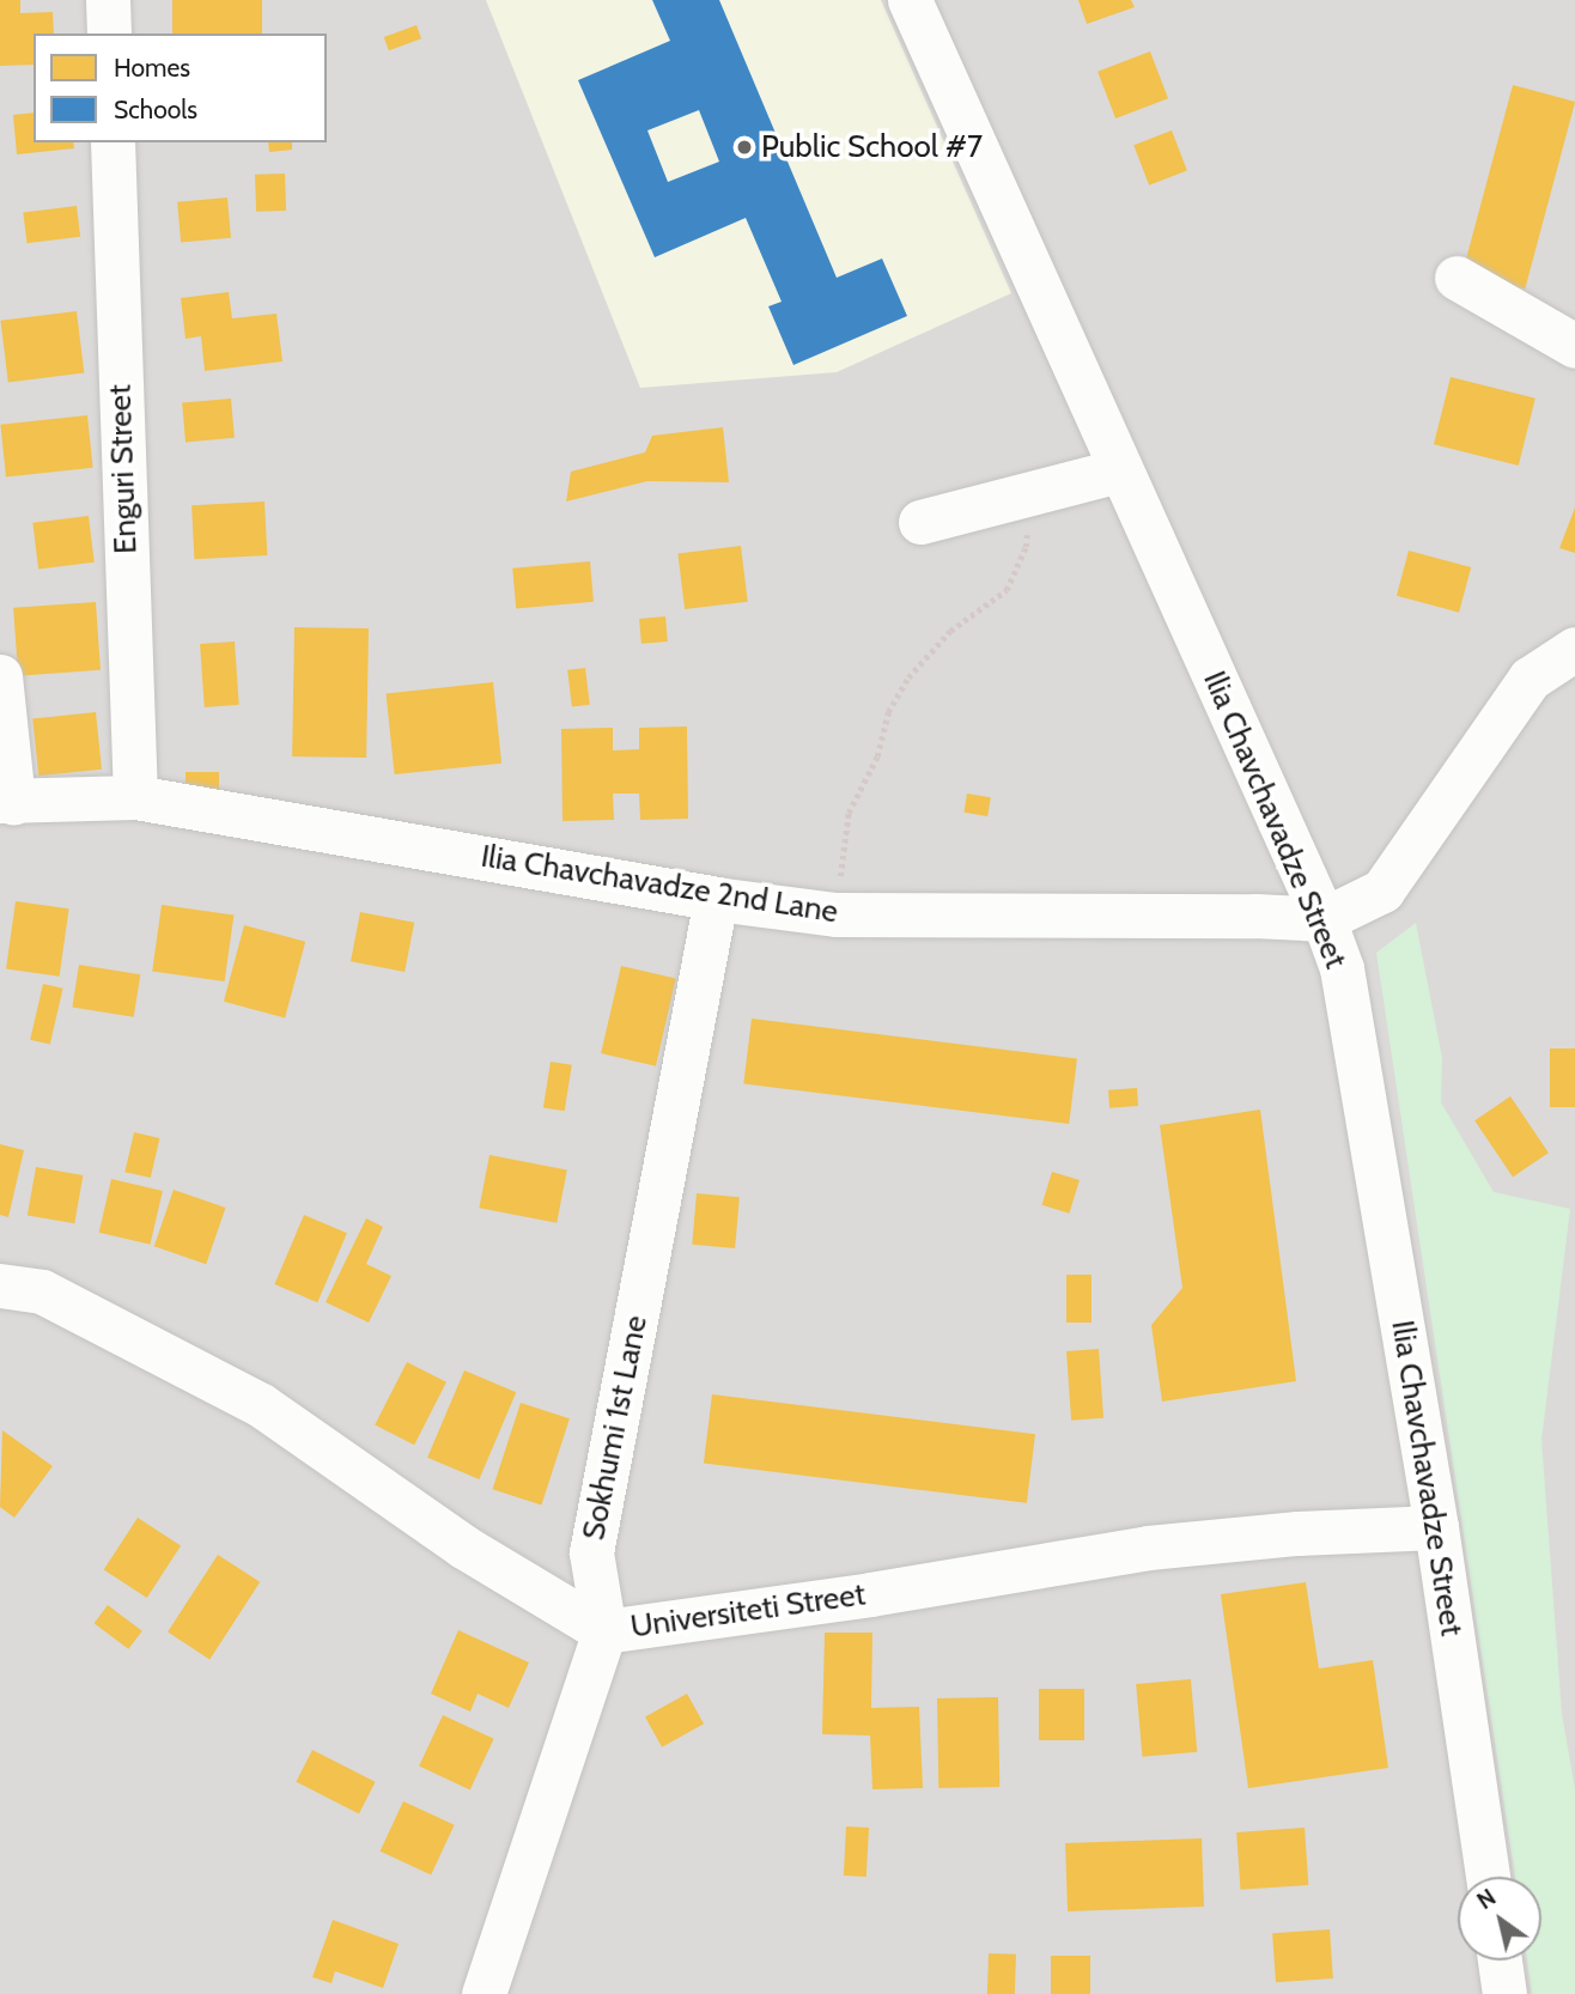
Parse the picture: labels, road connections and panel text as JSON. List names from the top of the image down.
{
  "streets": {
    "street": [
      "Enguri Street",
      "Ilia Chavchavadze Street",
      "Ilia Chavchavadze 2nd Lane",
      "Sokhumi 1st Lane",
      "Universiteti Street"
    ]
  },
  "crossings": [
    ["Enguri Street", "Ilia Chavchavadze 2nd Lane"],
    ["Ilia Chavchavadze Street", "Ilia Chavchavadze 2nd Lane"],
    ["Ilia Chavchavadze Street", "Universiteti Street"],
    ["Ilia Chavchavadze 2nd Lane", "Sokhumi 1st Lane"],
    ["Sokhumi 1st Lane", "Universiteti Street"]
  ],
  "places": ["Public School #7"],
  "legend": ["Homes", "Schools"],
  "north": "top left"
}
